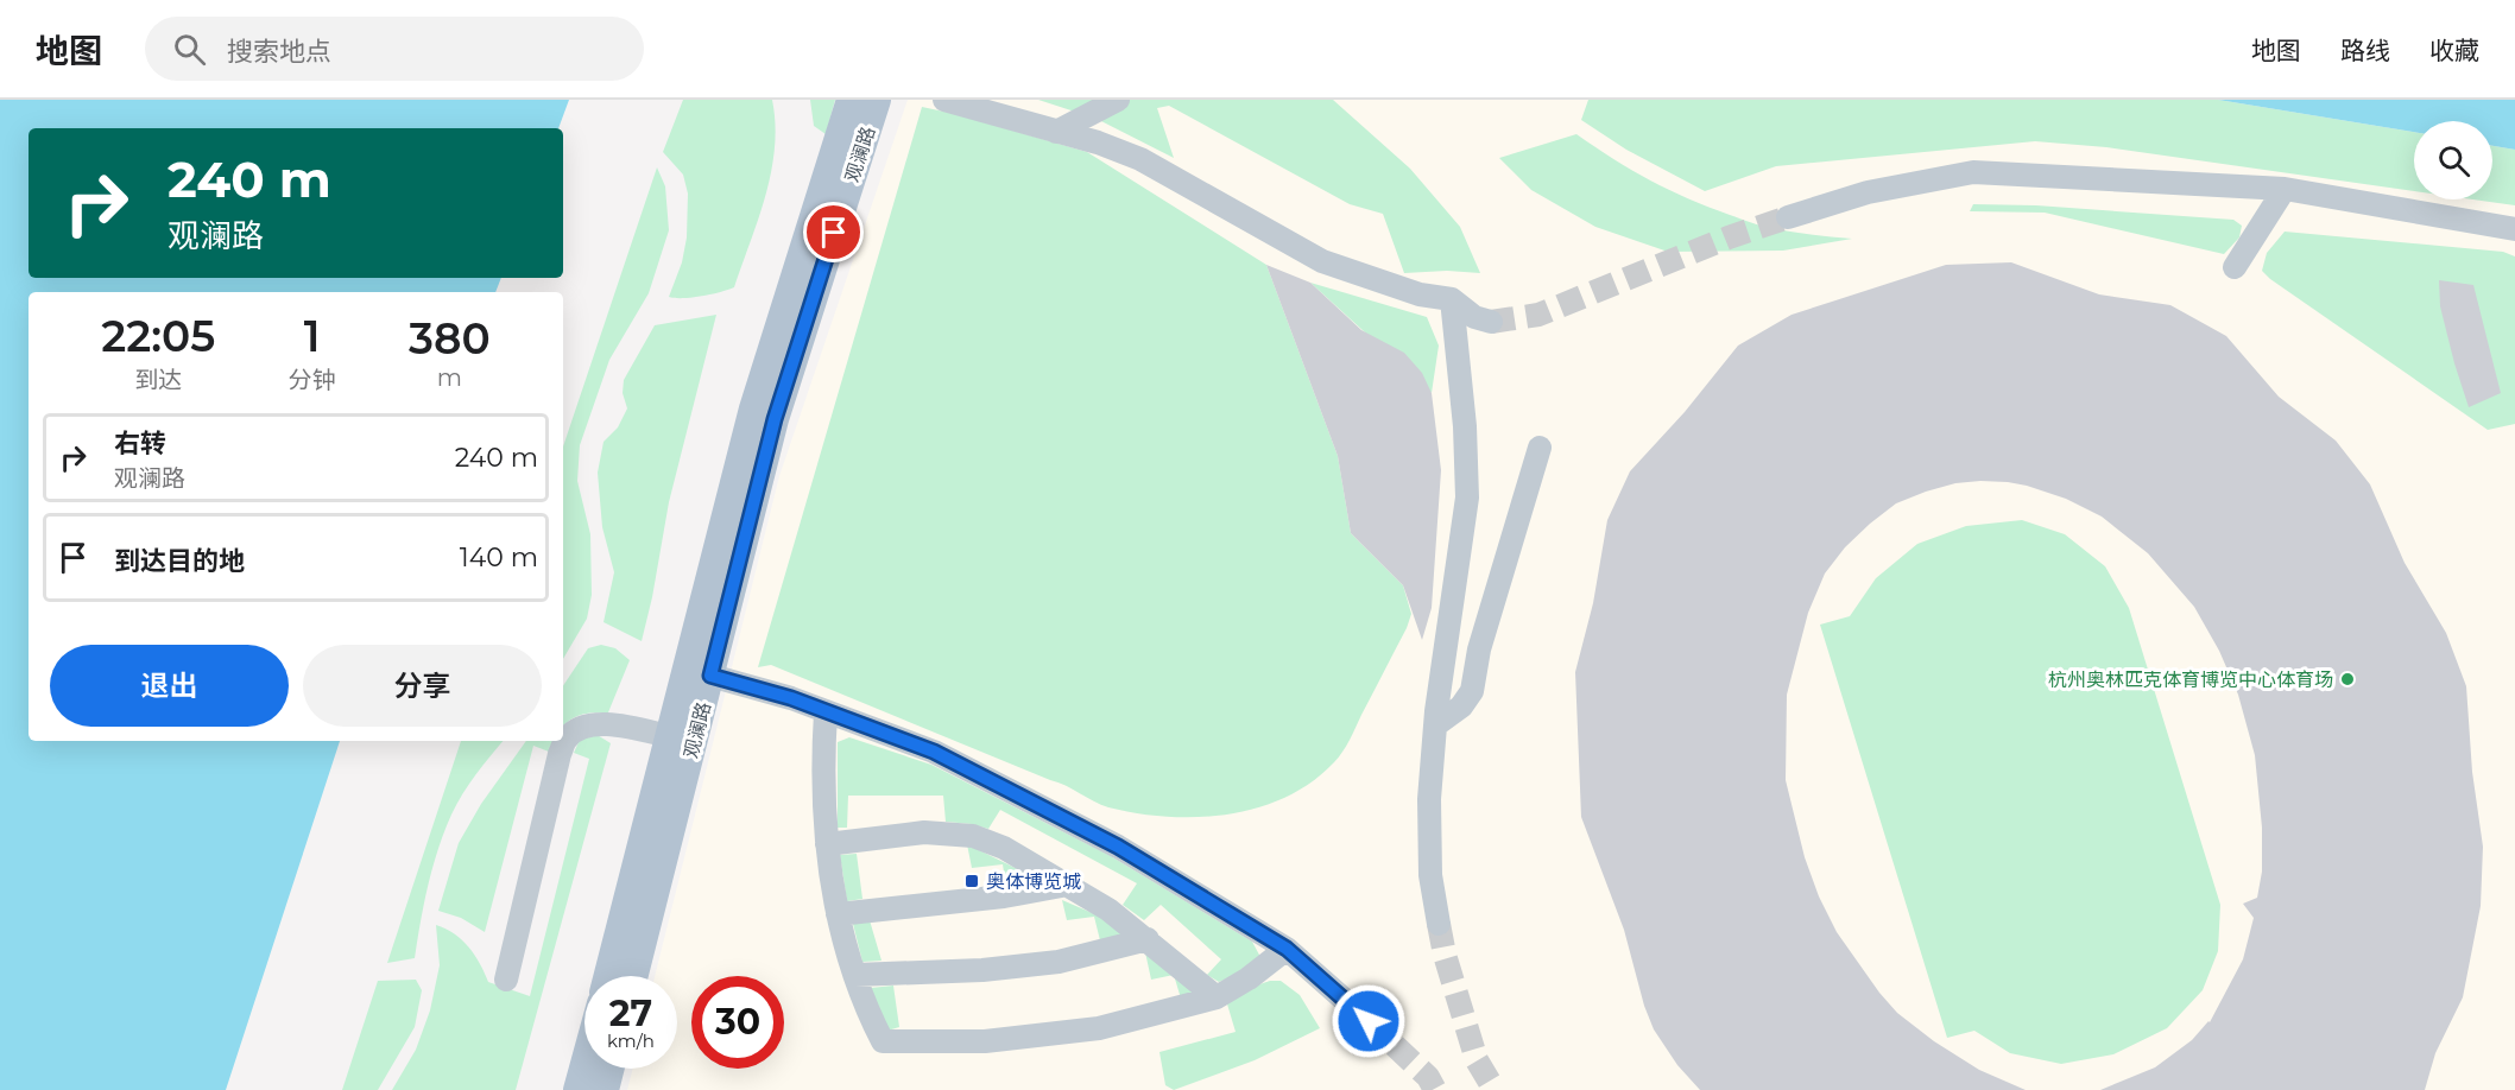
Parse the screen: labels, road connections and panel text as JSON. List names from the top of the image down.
{
  "streets": {
    "main road": ["观澜路"]
  },
  "places": {
    "other": ["杭州奥林匹克体育博览中心体育场"],
    "transit": ["奥体博览城"]
  },
  "page": {
    "header": "地图",
    "search": "搜索地点",
    "nav": ["地图", "路线", "收藏"],
    "turn": ["240 m", "观澜路"],
    "eta": [
      "22:05",
      "到达",
      "1",
      "分钟",
      "380",
      "m"
    ],
    "list": [
      {
        "name": "右转",
        "note": "观澜路",
        "value": "240 m"
      },
      {
        "name": "到达目的地",
        "value": "140 m"
      }
    ],
    "buttons": ["退出", "分享"],
    "speed": "27 km/h",
    "limit": "30"
  }
}
